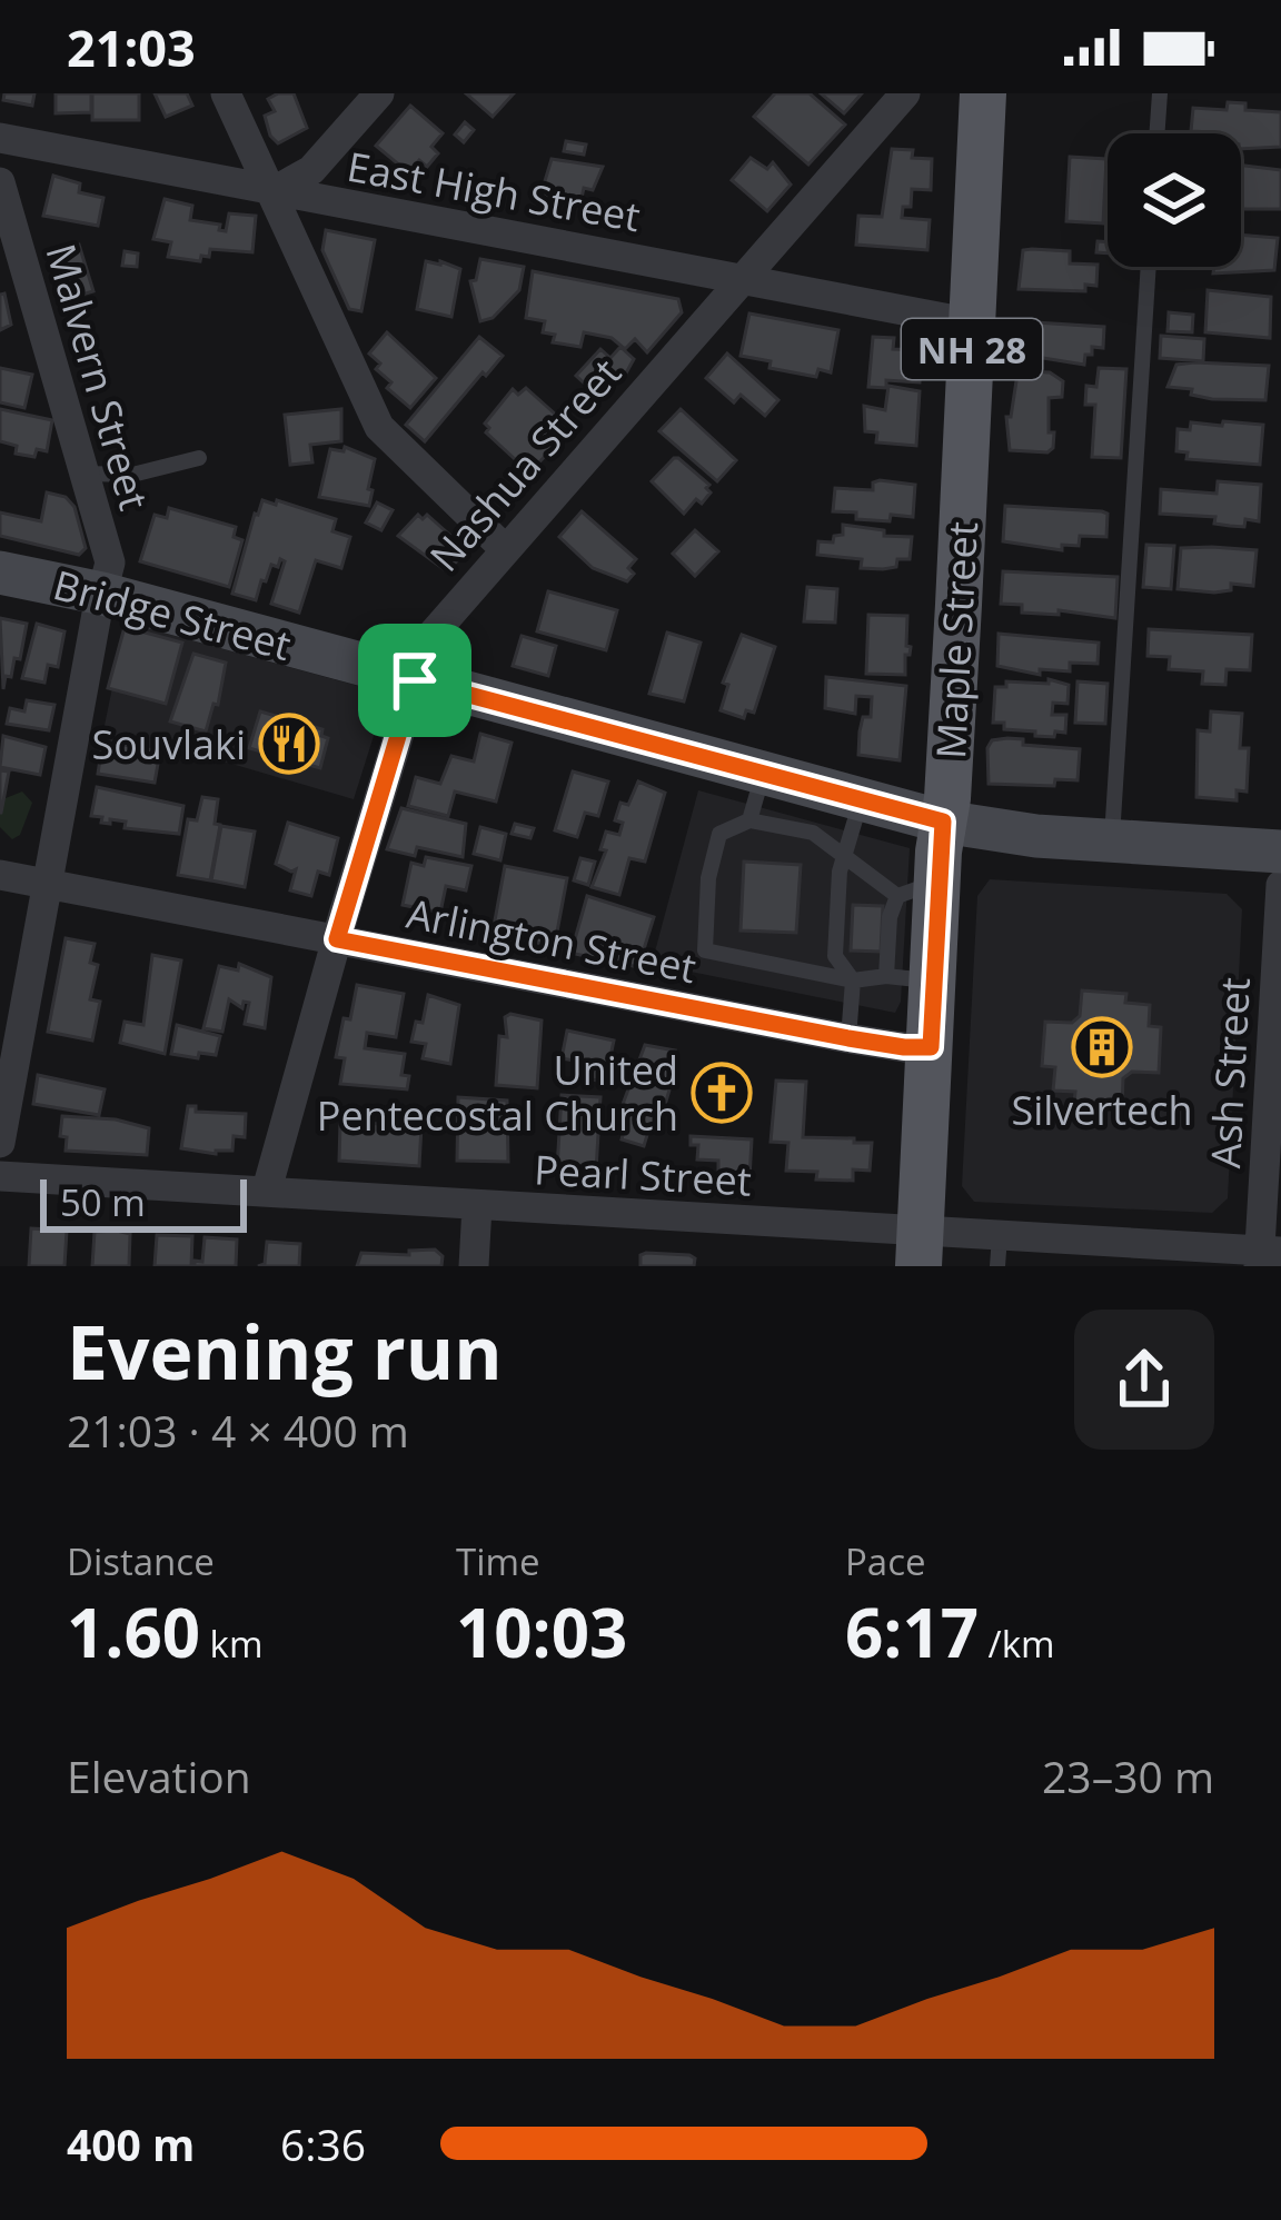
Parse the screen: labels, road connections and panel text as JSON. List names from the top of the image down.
{
  "streets": {
    "main road": ["NH 28", "Bridge Street", "Maple Street"],
    "street": [
      "East High Street",
      "Malvern Street",
      "Nashua Street",
      "Arlington Street",
      "Ash Street",
      "Pearl Street"
    ]
  },
  "crossings": [
    ["East High Street", "Nashua Street"],
    ["East High Street", "Maple Street"],
    ["Malvern Street", "Bridge Street"],
    ["Malvern Street", "Arlington Street"],
    ["Nashua Street", "Bridge Street"],
    ["Nashua Street", "Arlington Street"],
    ["Nashua Street", "Pearl Street"],
    ["Bridge Street", "Maple Street"],
    ["Maple Street", "Arlington Street"],
    ["Maple Street", "Pearl Street"],
    ["Ash Street", "Pearl Street"]
  ],
  "places": {
    "restaurant": ["Souvlaki"],
    "building": ["Silvertech"],
    "church": ["United Pentecostal Church"]
  },
  "scale_bar": "50 m",
  "page": {
    "status": "21:03",
    "scale": "50 m",
    "heading": ["Evening run", "21:03 · 4 × 400 m"],
    "stats": [
      ["Distance", "1.60 km"],
      ["Time", "10:03"],
      ["Pace", "6:17 /km"]
    ],
    "chart": ["Elevation", "23–30 m"],
    "list": [
      {
        "name": "400 m",
        "note": "6:36"
      }
    ]
  }
}
